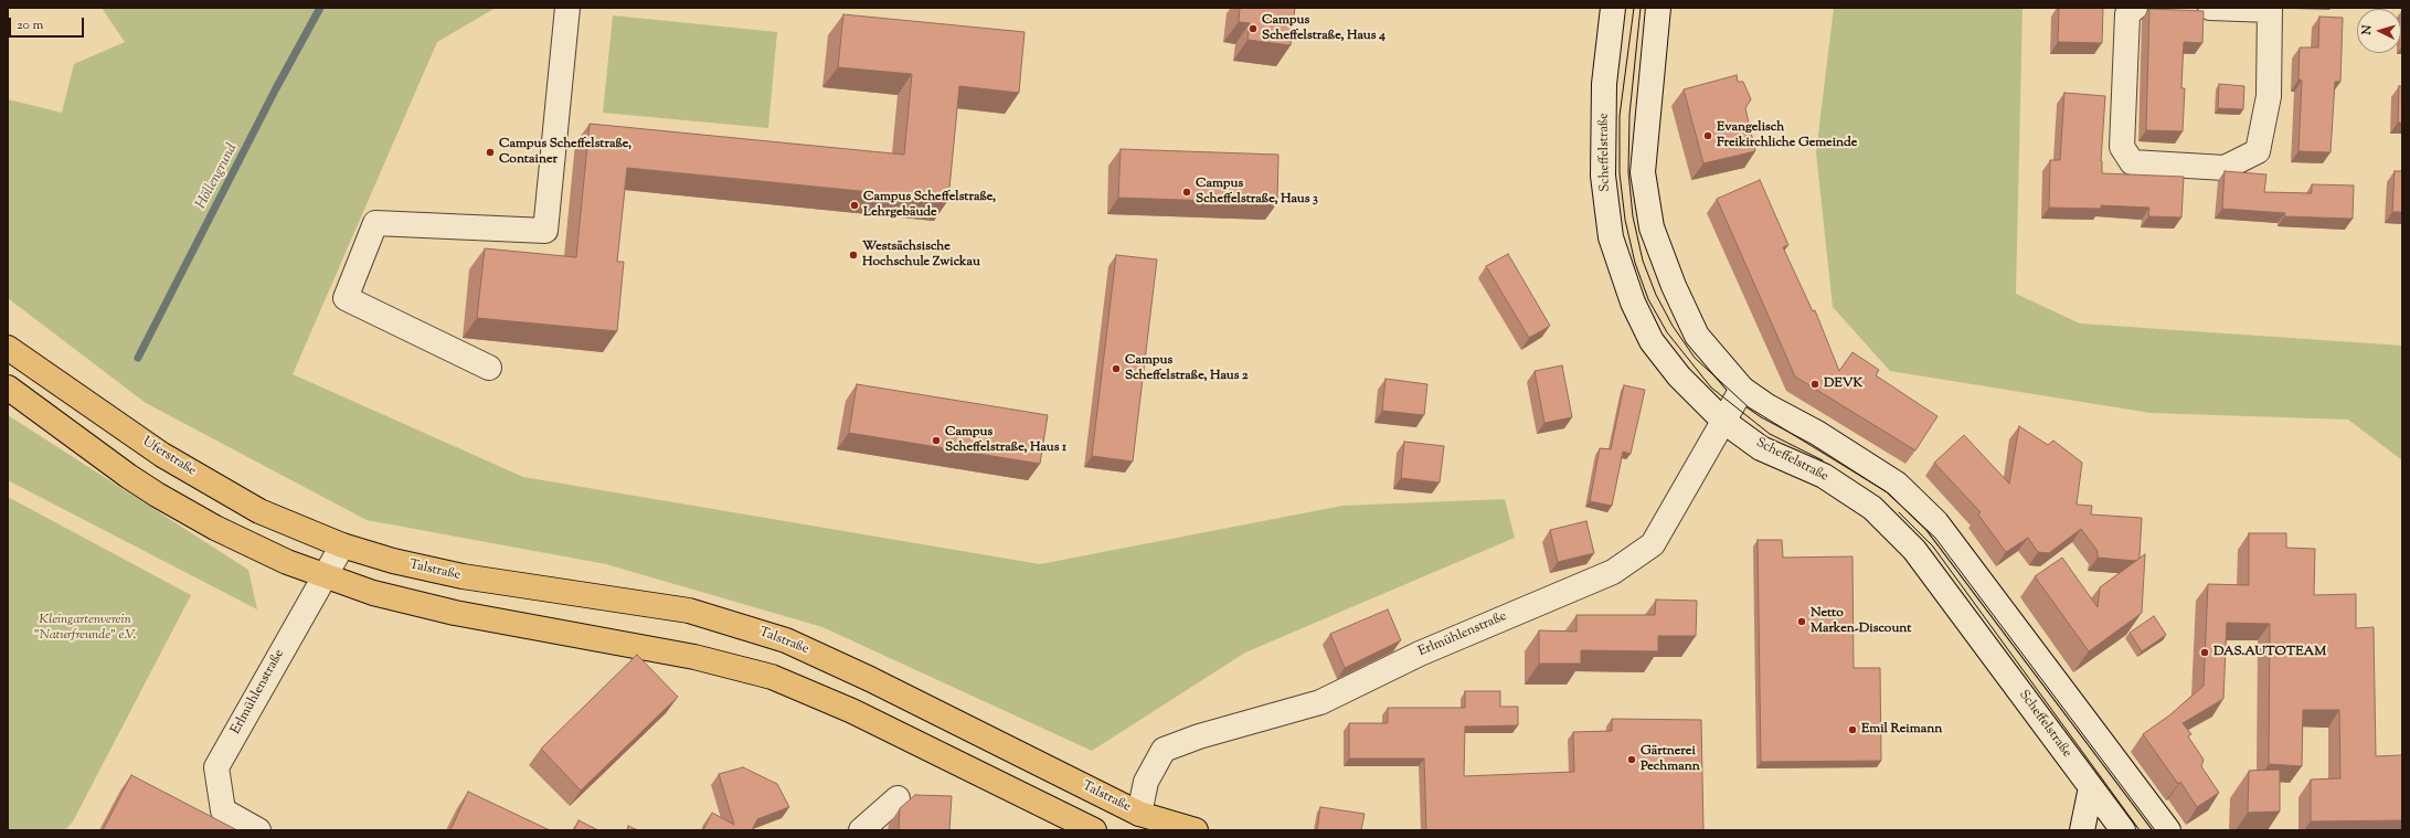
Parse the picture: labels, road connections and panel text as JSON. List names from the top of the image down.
{
  "streets": {
    "main road": ["Uferstraße", "Talstraße"],
    "street": ["Scheffelstraße", "Erlmühlenstraße"]
  },
  "crossings": [
    ["Scheffelstraße", "Erlmühlenstraße"],
    ["Uferstraße", "Talstraße"],
    ["Uferstraße", "Erlmühlenstraße"],
    ["Talstraße", "Erlmühlenstraße"]
  ],
  "water": ["Höllengrund"],
  "parks": ["Kleingartenverein \"Naturfreunde\" e.V."],
  "places": [
    "Campus Scheffelstraße, Haus 4",
    "Evangelisch Freikirchliche Gemeinde",
    "Campus Scheffelstraße, Container",
    "Campus Scheffelstraße, Haus 3",
    "Campus Scheffelstraße, Lehrgebäude",
    "Westsächsische Hochschule Zwickau",
    "Campus Scheffelstraße, Haus 2",
    "DEVK",
    "Campus Scheffelstraße, Haus 1",
    "Netto Marken-Discount",
    "DAS.AUTOTEAM",
    "Emil Reimann",
    "Gärtnerei Pechmann"
  ],
  "scale_bar": "20 m",
  "north": "left"
}
